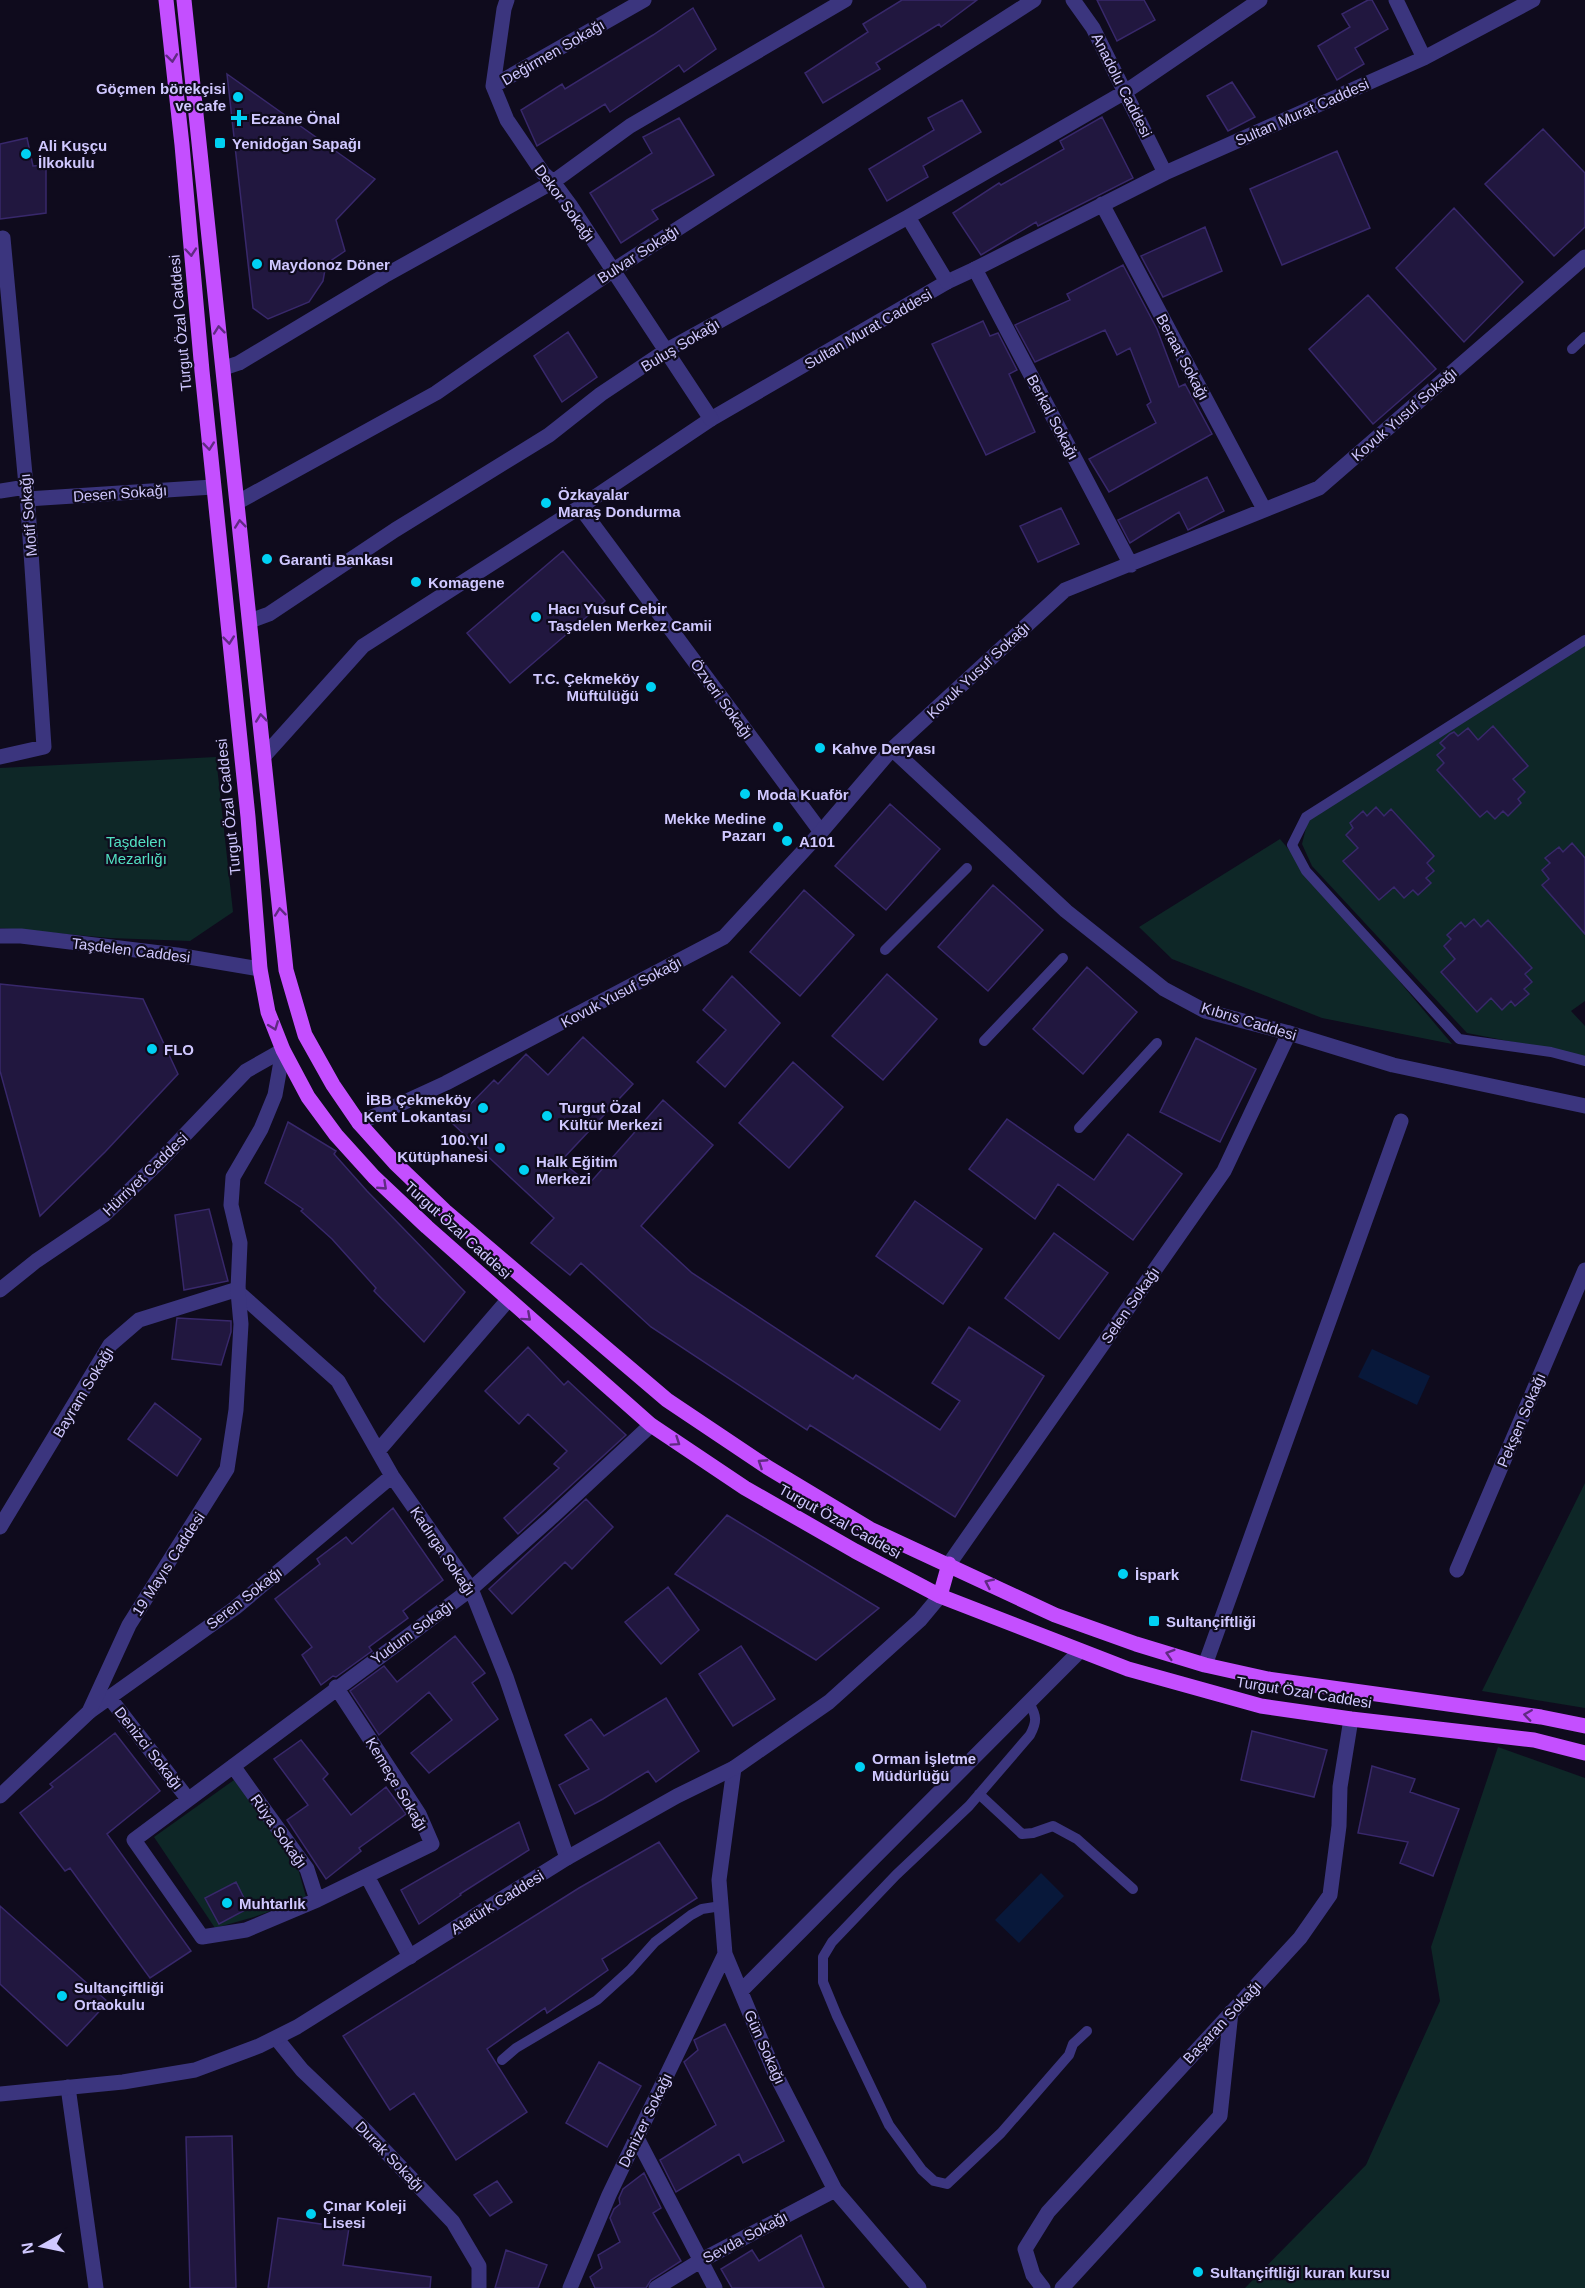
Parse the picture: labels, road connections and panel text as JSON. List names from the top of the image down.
{
  "streets": {
    "main road": ["Turgut Özal Caddesi"],
    "street": [
      "Değirmen Sokağı",
      "Anadolu Caddesi",
      "Sultan Murat Caddesi",
      "Dekor Sokağı",
      "Bulvar Sokağı",
      "Buluş Sokağı",
      "Beraat Sokağı",
      "Kovuk Yusuf Sokağı",
      "Berkal Sokağı",
      "Desen Sokağı",
      "Motif Sokağı",
      "Özveri Sokağı",
      "Taşdelen Caddesi",
      "Kıbrıs Caddesi",
      "Hürriyet Caddesi",
      "Selen Sokağı",
      "Bayram Sokağı",
      "Pekşen Sokağı",
      "Kadırga Sokağı",
      "19 Mayıs Caddesi",
      "Seren Sokağı",
      "Yudum Sokağı",
      "Denizci Sokağı",
      "Kemeçe Sokağı",
      "Rüya Sokağı",
      "Atatürk Caddesi",
      "Başaran Sokağı",
      "Gün Sokağı",
      "Denizer Sokağı",
      "Durak Sokağı",
      "Sevda Sokağı"
    ]
  },
  "crossings": [
    ["Değirmen Sokağı", "Dekor Sokağı"],
    ["Anadolu Caddesi", "Sultan Murat Caddesi"],
    ["Anadolu Caddesi", "Buluş Sokağı"],
    ["Sultan Murat Caddesi", "Dekor Sokağı"],
    ["Sultan Murat Caddesi", "Turgut Özal Caddesi"],
    ["Sultan Murat Caddesi", "Beraat Sokağı"],
    ["Sultan Murat Caddesi", "Berkal Sokağı"],
    ["Sultan Murat Caddesi", "Özveri Sokağı"],
    ["Dekor Sokağı", "Bulvar Sokağı"],
    ["Dekor Sokağı", "Buluş Sokağı"],
    ["Bulvar Sokağı", "Turgut Özal Caddesi"],
    ["Turgut Özal Caddesi", "Buluş Sokağı"],
    ["Turgut Özal Caddesi", "Kovuk Yusuf Sokağı"],
    ["Turgut Özal Caddesi", "Desen Sokağı"],
    ["Turgut Özal Caddesi", "Taşdelen Caddesi"],
    ["Turgut Özal Caddesi", "Hürriyet Caddesi"],
    ["Turgut Özal Caddesi", "Selen Sokağı"],
    ["Turgut Özal Caddesi", "19 Mayıs Caddesi"],
    ["Turgut Özal Caddesi", "Yudum Sokağı"],
    ["Turgut Özal Caddesi", "Atatürk Caddesi"],
    ["Turgut Özal Caddesi", "Başaran Sokağı"],
    ["Beraat Sokağı", "Kovuk Yusuf Sokağı"],
    ["Kovuk Yusuf Sokağı", "Berkal Sokağı"],
    ["Kovuk Yusuf Sokağı", "Özveri Sokağı"],
    ["Kovuk Yusuf Sokağı", "Kıbrıs Caddesi"],
    ["Desen Sokağı", "Motif Sokağı"],
    ["Kıbrıs Caddesi", "Selen Sokağı"],
    ["Hürriyet Caddesi", "19 Mayıs Caddesi"],
    ["Bayram Sokağı", "Kadırga Sokağı"],
    ["Bayram Sokağı", "19 Mayıs Caddesi"],
    ["Kadırga Sokağı", "19 Mayıs Caddesi"],
    ["Kadırga Sokağı", "Seren Sokağı"],
    ["Kadırga Sokağı", "Yudum Sokağı"],
    ["Kadırga Sokağı", "Atatürk Caddesi"],
    ["19 Mayıs Caddesi", "Seren Sokağı"],
    ["Seren Sokağı", "Denizci Sokağı"],
    ["Yudum Sokağı", "Denizci Sokağı"],
    ["Yudum Sokağı", "Kemeçe Sokağı"],
    ["Yudum Sokağı", "Rüya Sokağı"],
    ["Kemeçe Sokağı", "Rüya Sokağı"],
    ["Atatürk Caddesi", "Gün Sokağı"],
    ["Atatürk Caddesi", "Durak Sokağı"],
    ["Gün Sokağı", "Denizer Sokağı"],
    ["Gün Sokağı", "Sevda Sokağı"]
  ],
  "parks": ["Taşdelen Mezarlığı"],
  "places": {
    "other": [
      "Göçmen börekçisi ve cafe",
      "Ali Kuşçu İlkokulu",
      "Maydonoz Döner",
      "Özkayalar Maraş Dondurma",
      "Garanti Bankası",
      "Komagene",
      "Hacı Yusuf Cebir Taşdelen Merkez Camii",
      "T.C. Çekmeköy Müftülüğü",
      "Kahve Deryası",
      "Moda Kuaför",
      "Mekke Medine Pazarı",
      "A101",
      "FLO",
      "İBB Çekmeköy Kent Lokantası",
      "Turgut Özal Kültür Merkezi",
      "100.Yıl Kütüphanesi",
      "Halk Eğitim Merkezi",
      "İspark",
      "Orman İşletme Müdürlüğü",
      "Muhtarlık",
      "Sultançiftliği Ortaokulu",
      "Çınar Koleji Lisesi",
      "Sultançiftliği kuran kursu"
    ],
    "health": ["Eczane Önal"],
    "transit": ["Yenidoğan Sapağı", "Sultançiftliği"]
  },
  "north": "left"
}
